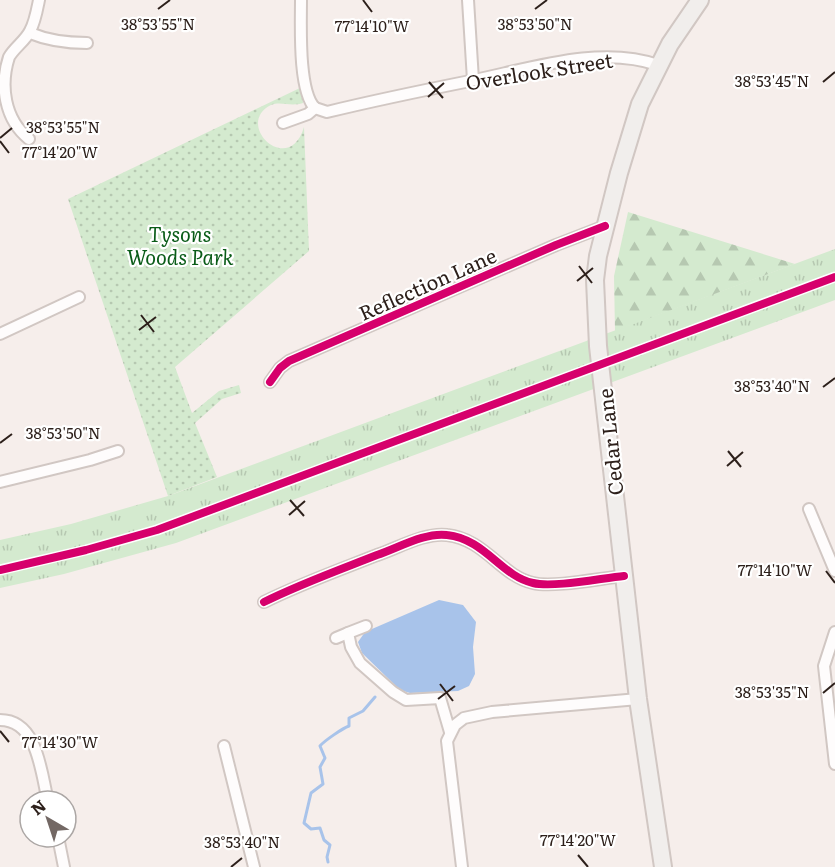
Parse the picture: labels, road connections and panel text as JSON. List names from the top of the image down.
{
  "streets": {
    "main road": ["Cedar Lane"],
    "street": ["Overlook Street", "Reflection Lane"]
  },
  "crossings": [
    ["Overlook Street", "Cedar Lane"],
    ["Reflection Lane", "Cedar Lane"]
  ],
  "parks": ["Tysons Woods Park"],
  "north": "top left",
  "coordinates": [
    "38°53'55\"N",
    "38°53'50\"N",
    "77°14'10\"W",
    "38°53'45\"N",
    "77°14'20\"W",
    "38°53'40\"N",
    "38°53'35\"N",
    "77°14'30\"W"
  ]
}
